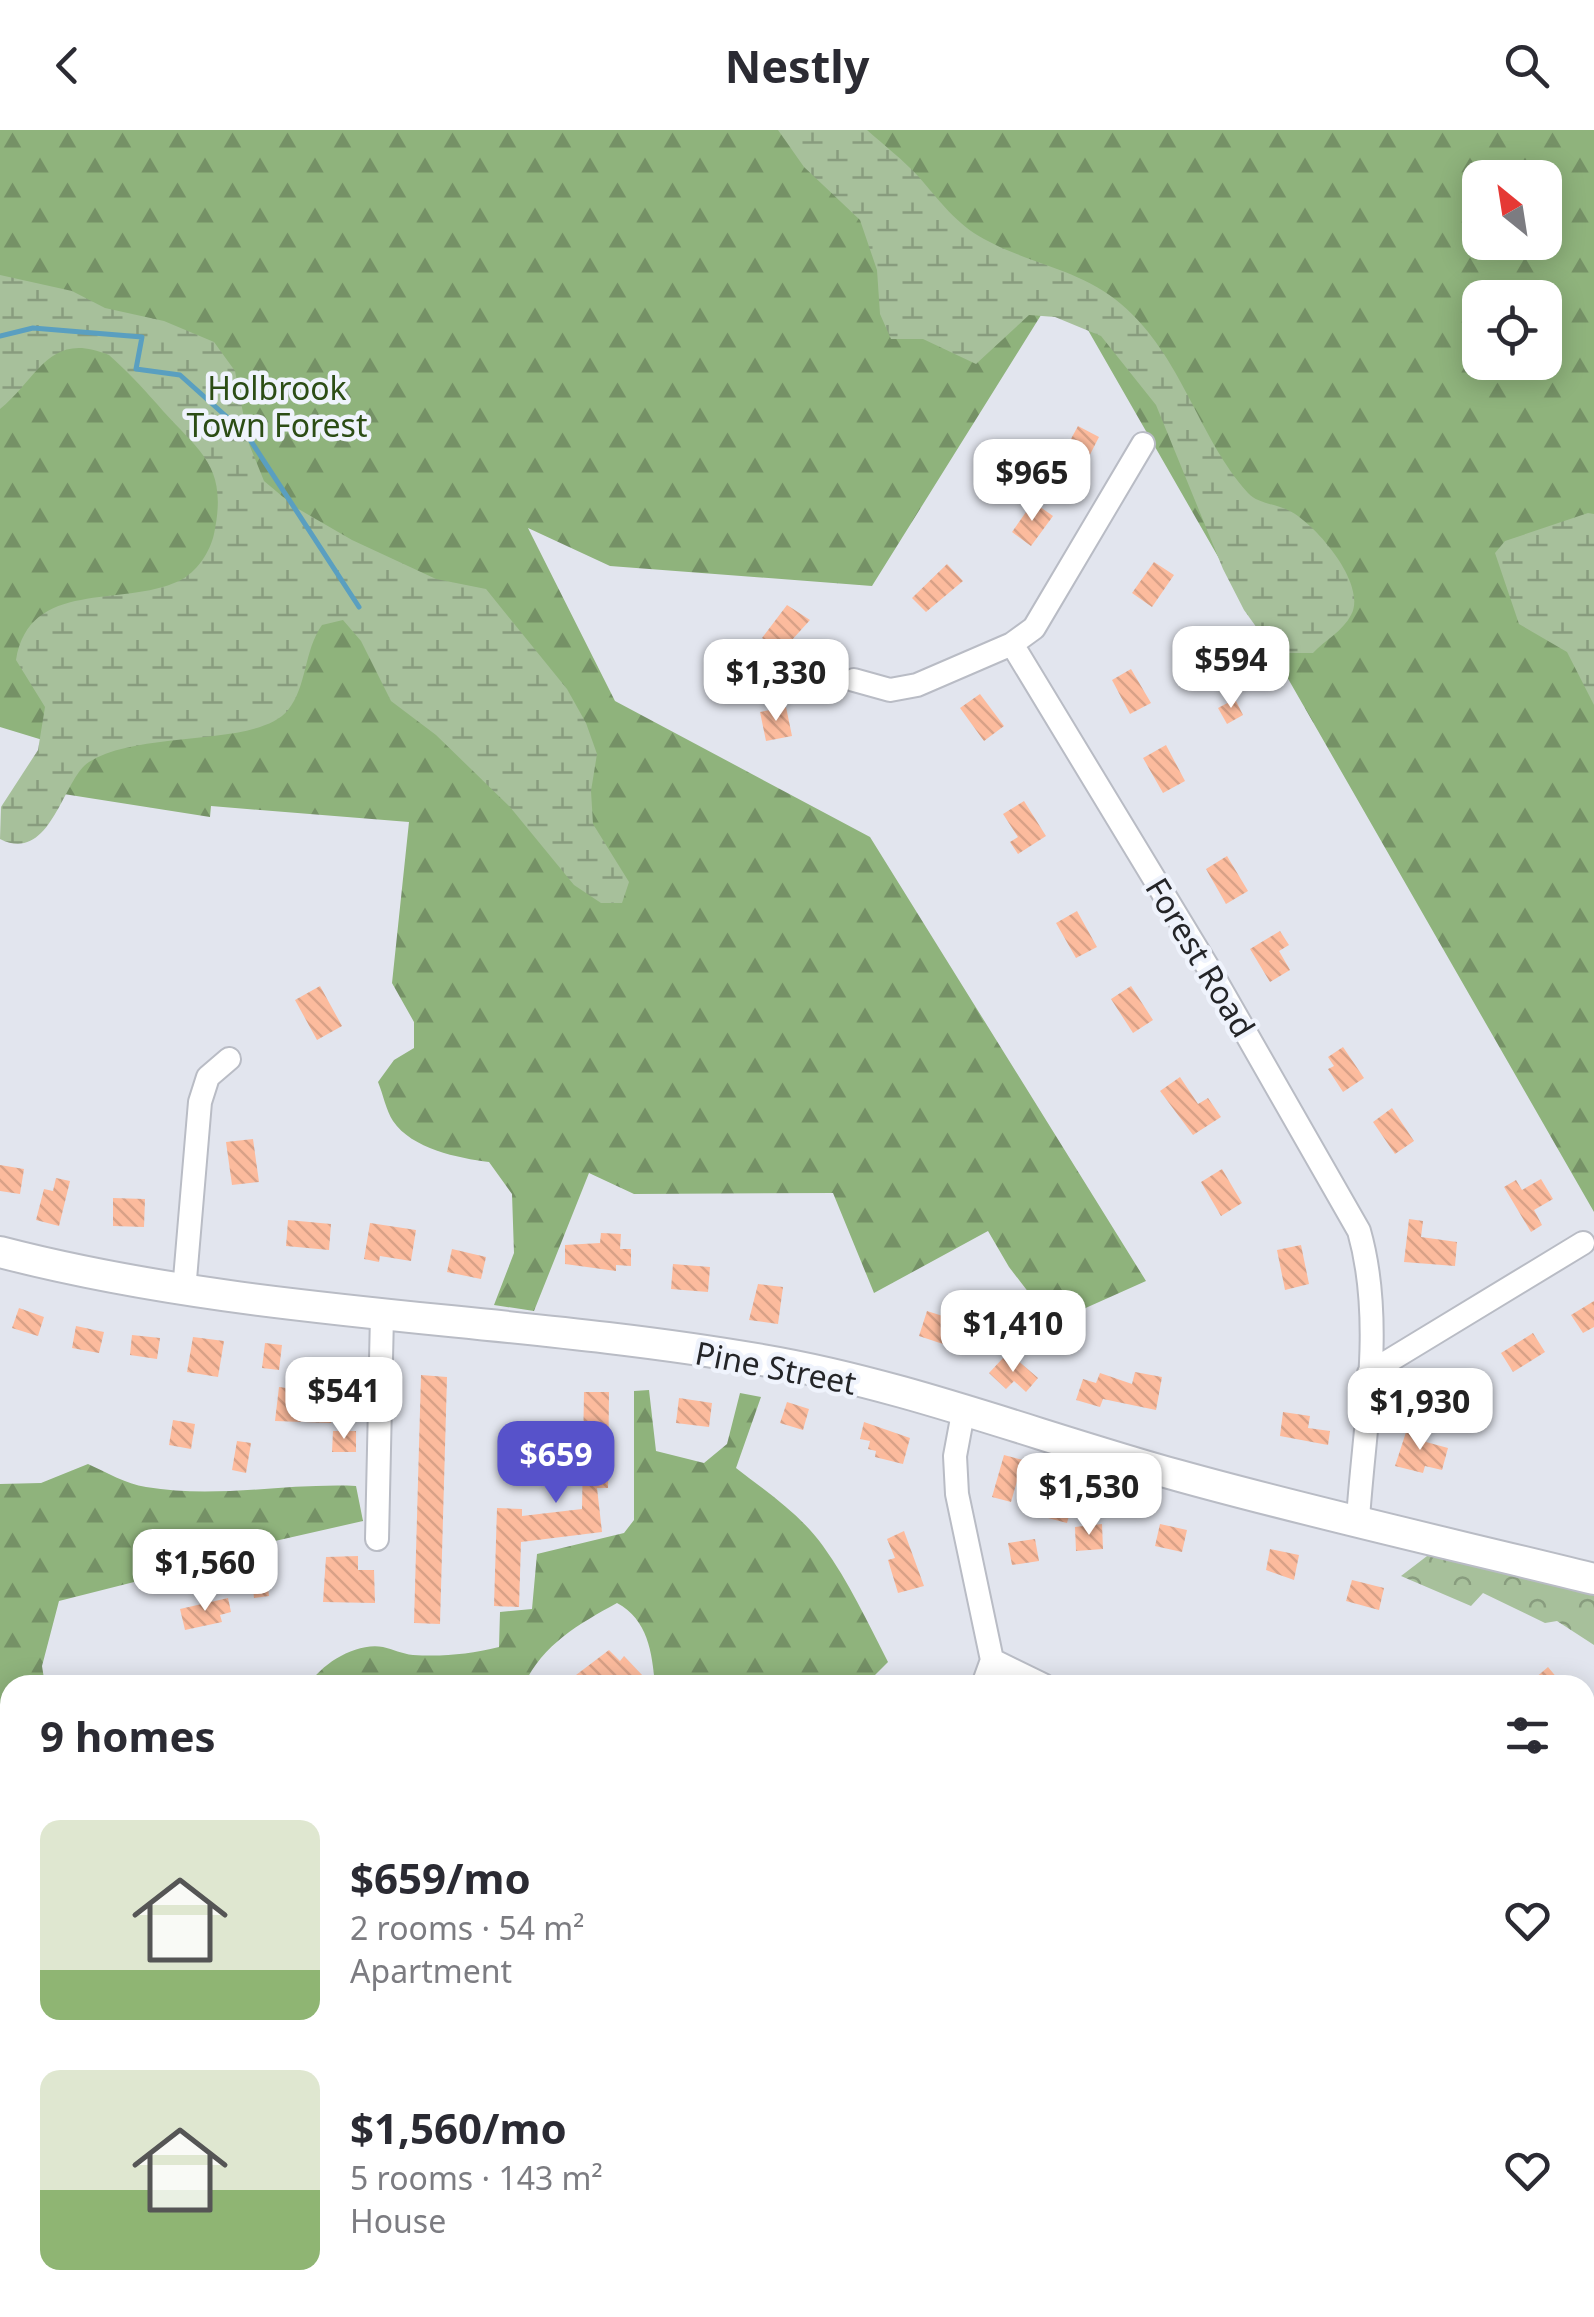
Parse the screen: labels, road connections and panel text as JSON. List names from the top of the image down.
{
  "streets": {
    "main road": ["Pine Street"],
    "street": ["Forest Road"]
  },
  "crossings": [
    ["Forest Road", "Pine Street"]
  ],
  "parks": ["Holbrook Town Forest"],
  "north": "top left",
  "page": {
    "header": "Nestly",
    "price": [
      "$965",
      "$594",
      "$1,330",
      "$1,410",
      "$541",
      "$1,930",
      "$659",
      "$1,530",
      "$1,560"
    ],
    "heading": "9 homes",
    "list": [
      {
        "name": "$659/mo",
        "note": "2 rooms · 54 m² · Apartment"
      },
      {
        "name": "$1,560/mo",
        "note": "5 rooms · 143 m² · House"
      }
    ]
  }
}
